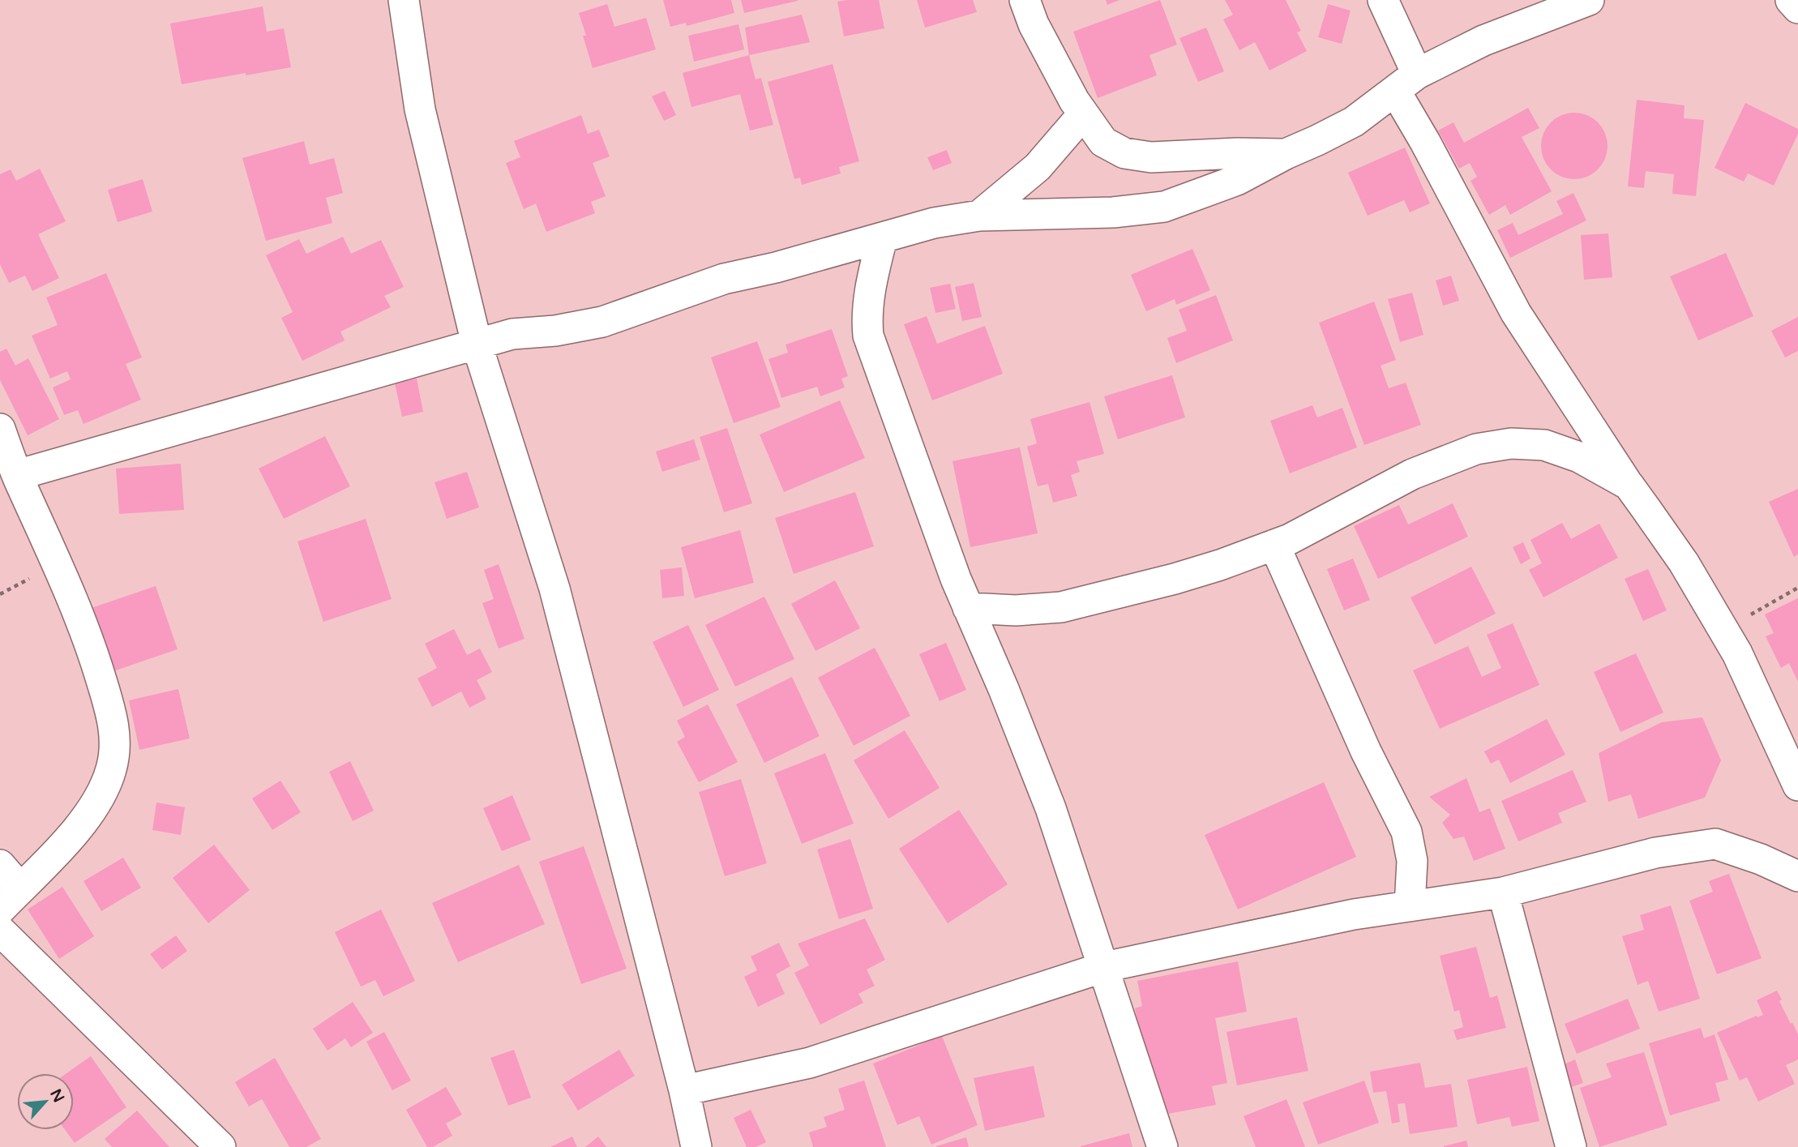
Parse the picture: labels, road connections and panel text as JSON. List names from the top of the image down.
{
  "north": "top right"
}
